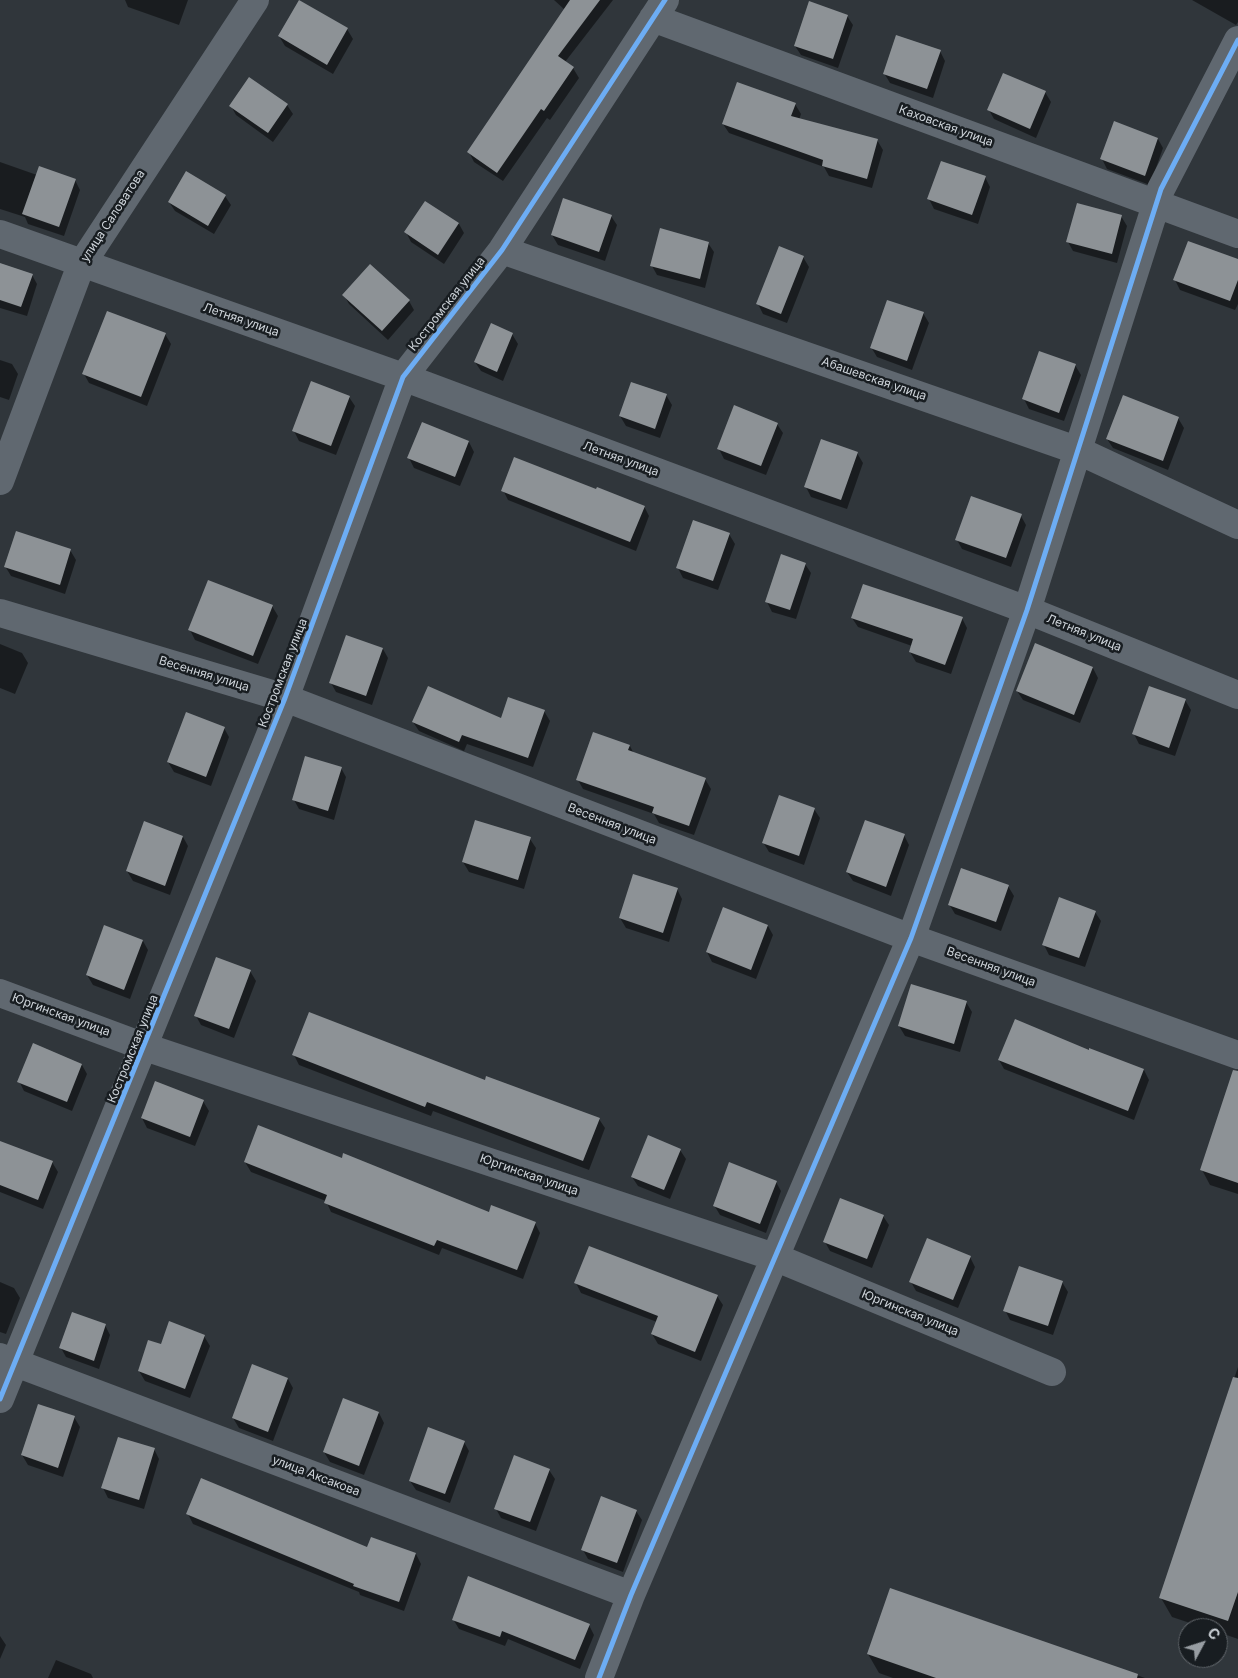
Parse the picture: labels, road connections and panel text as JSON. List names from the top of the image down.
{
  "streets": {
    "street": [
      "Каховская улица",
      "улица Саловатова",
      "Костромская улица",
      "Летняя улица",
      "Абашевская улица",
      "Весенняя улица",
      "Юргинская улица",
      "улица Аксакова"
    ]
  },
  "crossings": [
    ["Каховская улица", "Костромская улица"],
    ["улица Саловатова", "Летняя улица"],
    ["Костромская улица", "Летняя улица"],
    ["Костромская улица", "Абашевская улица"],
    ["Костромская улица", "Весенняя улица"],
    ["Костромская улица", "Юргинская улица"],
    ["Костромская улица", "улица Аксакова"]
  ],
  "north": "top right"
}
